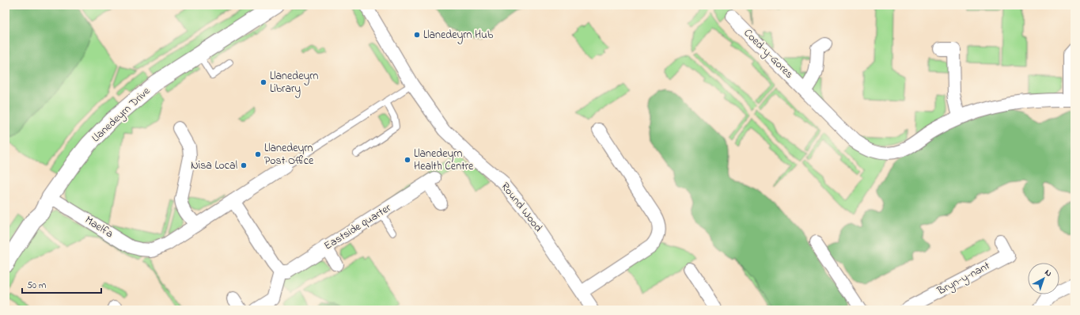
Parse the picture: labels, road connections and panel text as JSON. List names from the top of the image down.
{
  "streets": {
    "street": [
      "Coed-y-Gores",
      "Llanedeyrn Drive",
      "Round Wood",
      "Maelfa",
      "Eastside quarter",
      "Bryn-y-nant"
    ]
  },
  "crossings": [
    ["Llanedeyrn Drive", "Maelfa"]
  ],
  "places": [
    "Llanedeyrn Hub",
    "Llanedeyrn Library",
    "Llanedeyrn Post Office",
    "Llanedeyrn Health Centre",
    "Nisa Local"
  ],
  "scale_bar": "50 m",
  "north": "top right"
}
